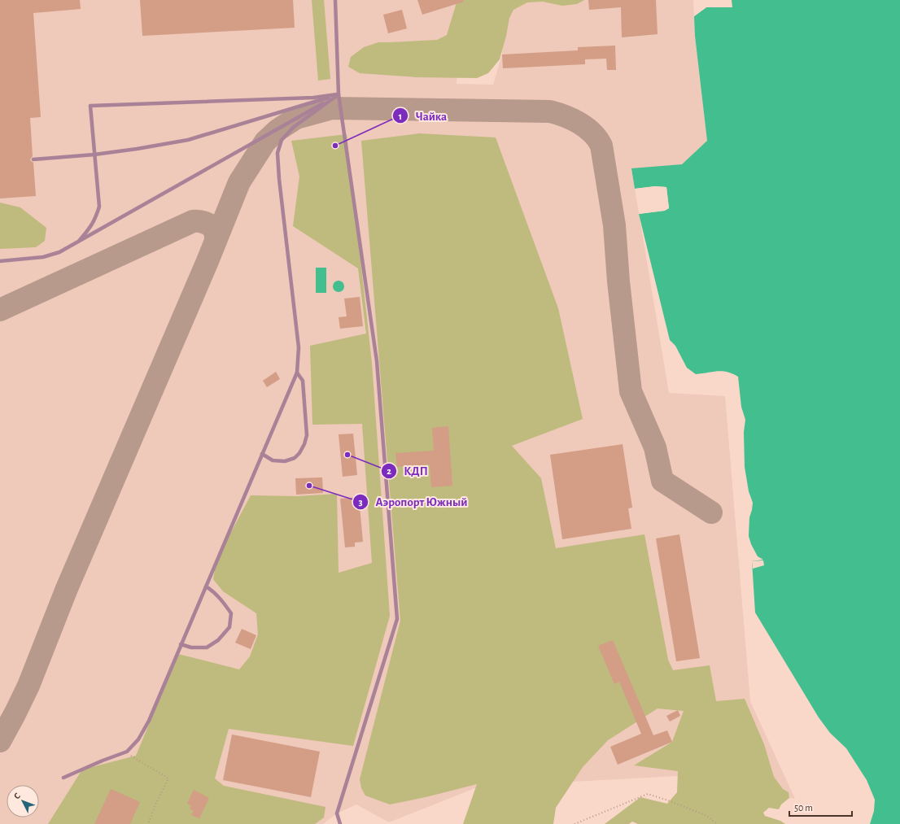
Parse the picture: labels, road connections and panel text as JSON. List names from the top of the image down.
{
  "places": ["Чайка", "КДП", "Аэропорт Южный"],
  "scale_bar": "50 m",
  "north": "top left"
}
